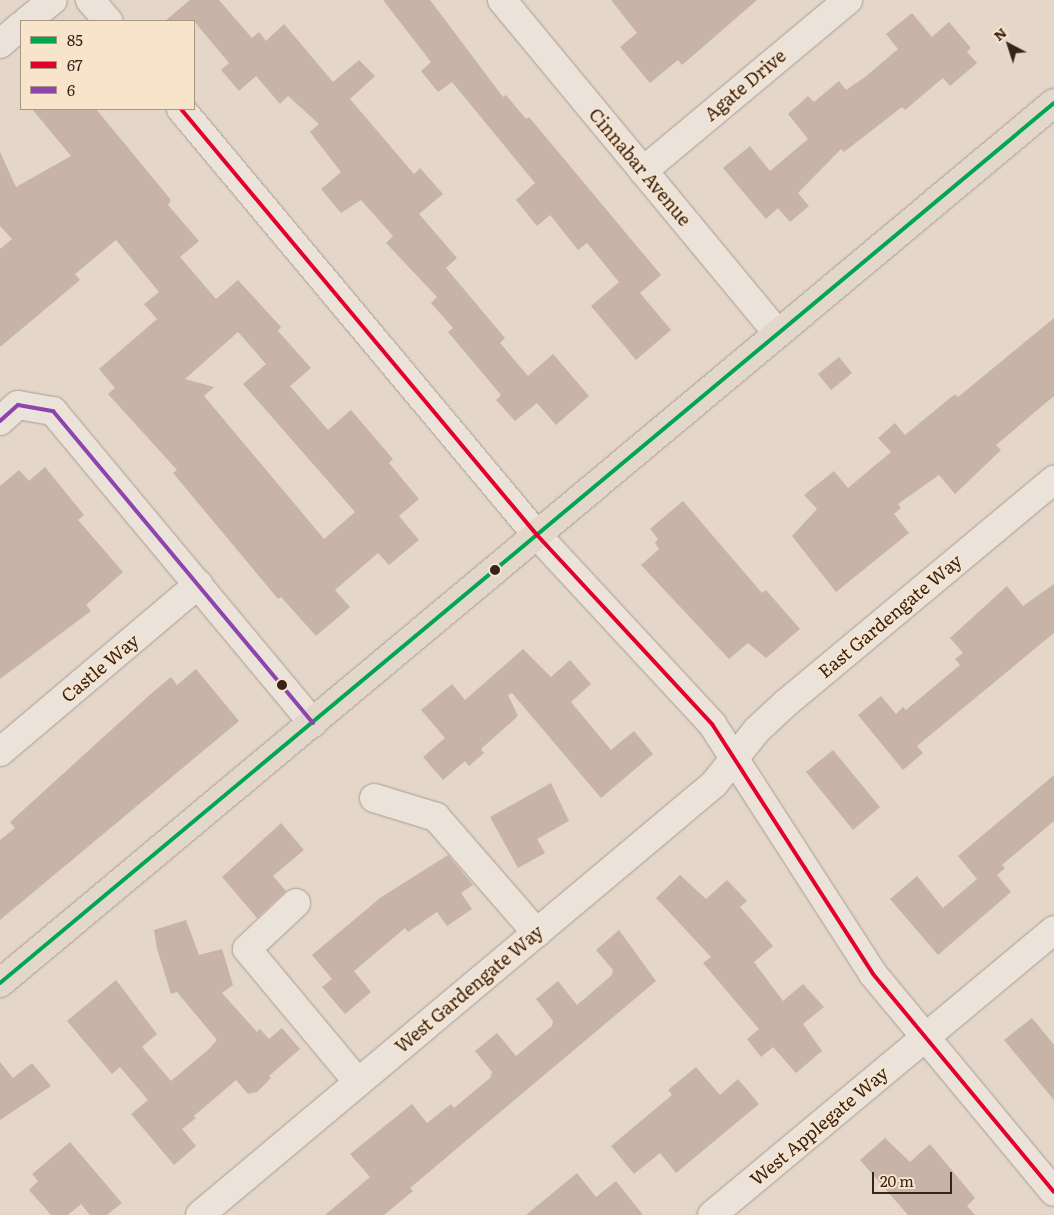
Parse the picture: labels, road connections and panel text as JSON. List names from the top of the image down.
{
  "streets": {
    "street": [
      "Agate Drive",
      "Cinnabar Avenue",
      "East Gardengate Way",
      "Castle Way",
      "West Gardengate Way",
      "West Applegate Way"
    ]
  },
  "crossings": [
    ["Agate Drive", "Cinnabar Avenue"],
    ["East Gardengate Way", "West Gardengate Way"]
  ],
  "lines": ["transit line 85", "transit line 67", "transit line 6"],
  "legend": ["85", "67", "6"],
  "scale_bar": "20 m",
  "north": "top left"
}
